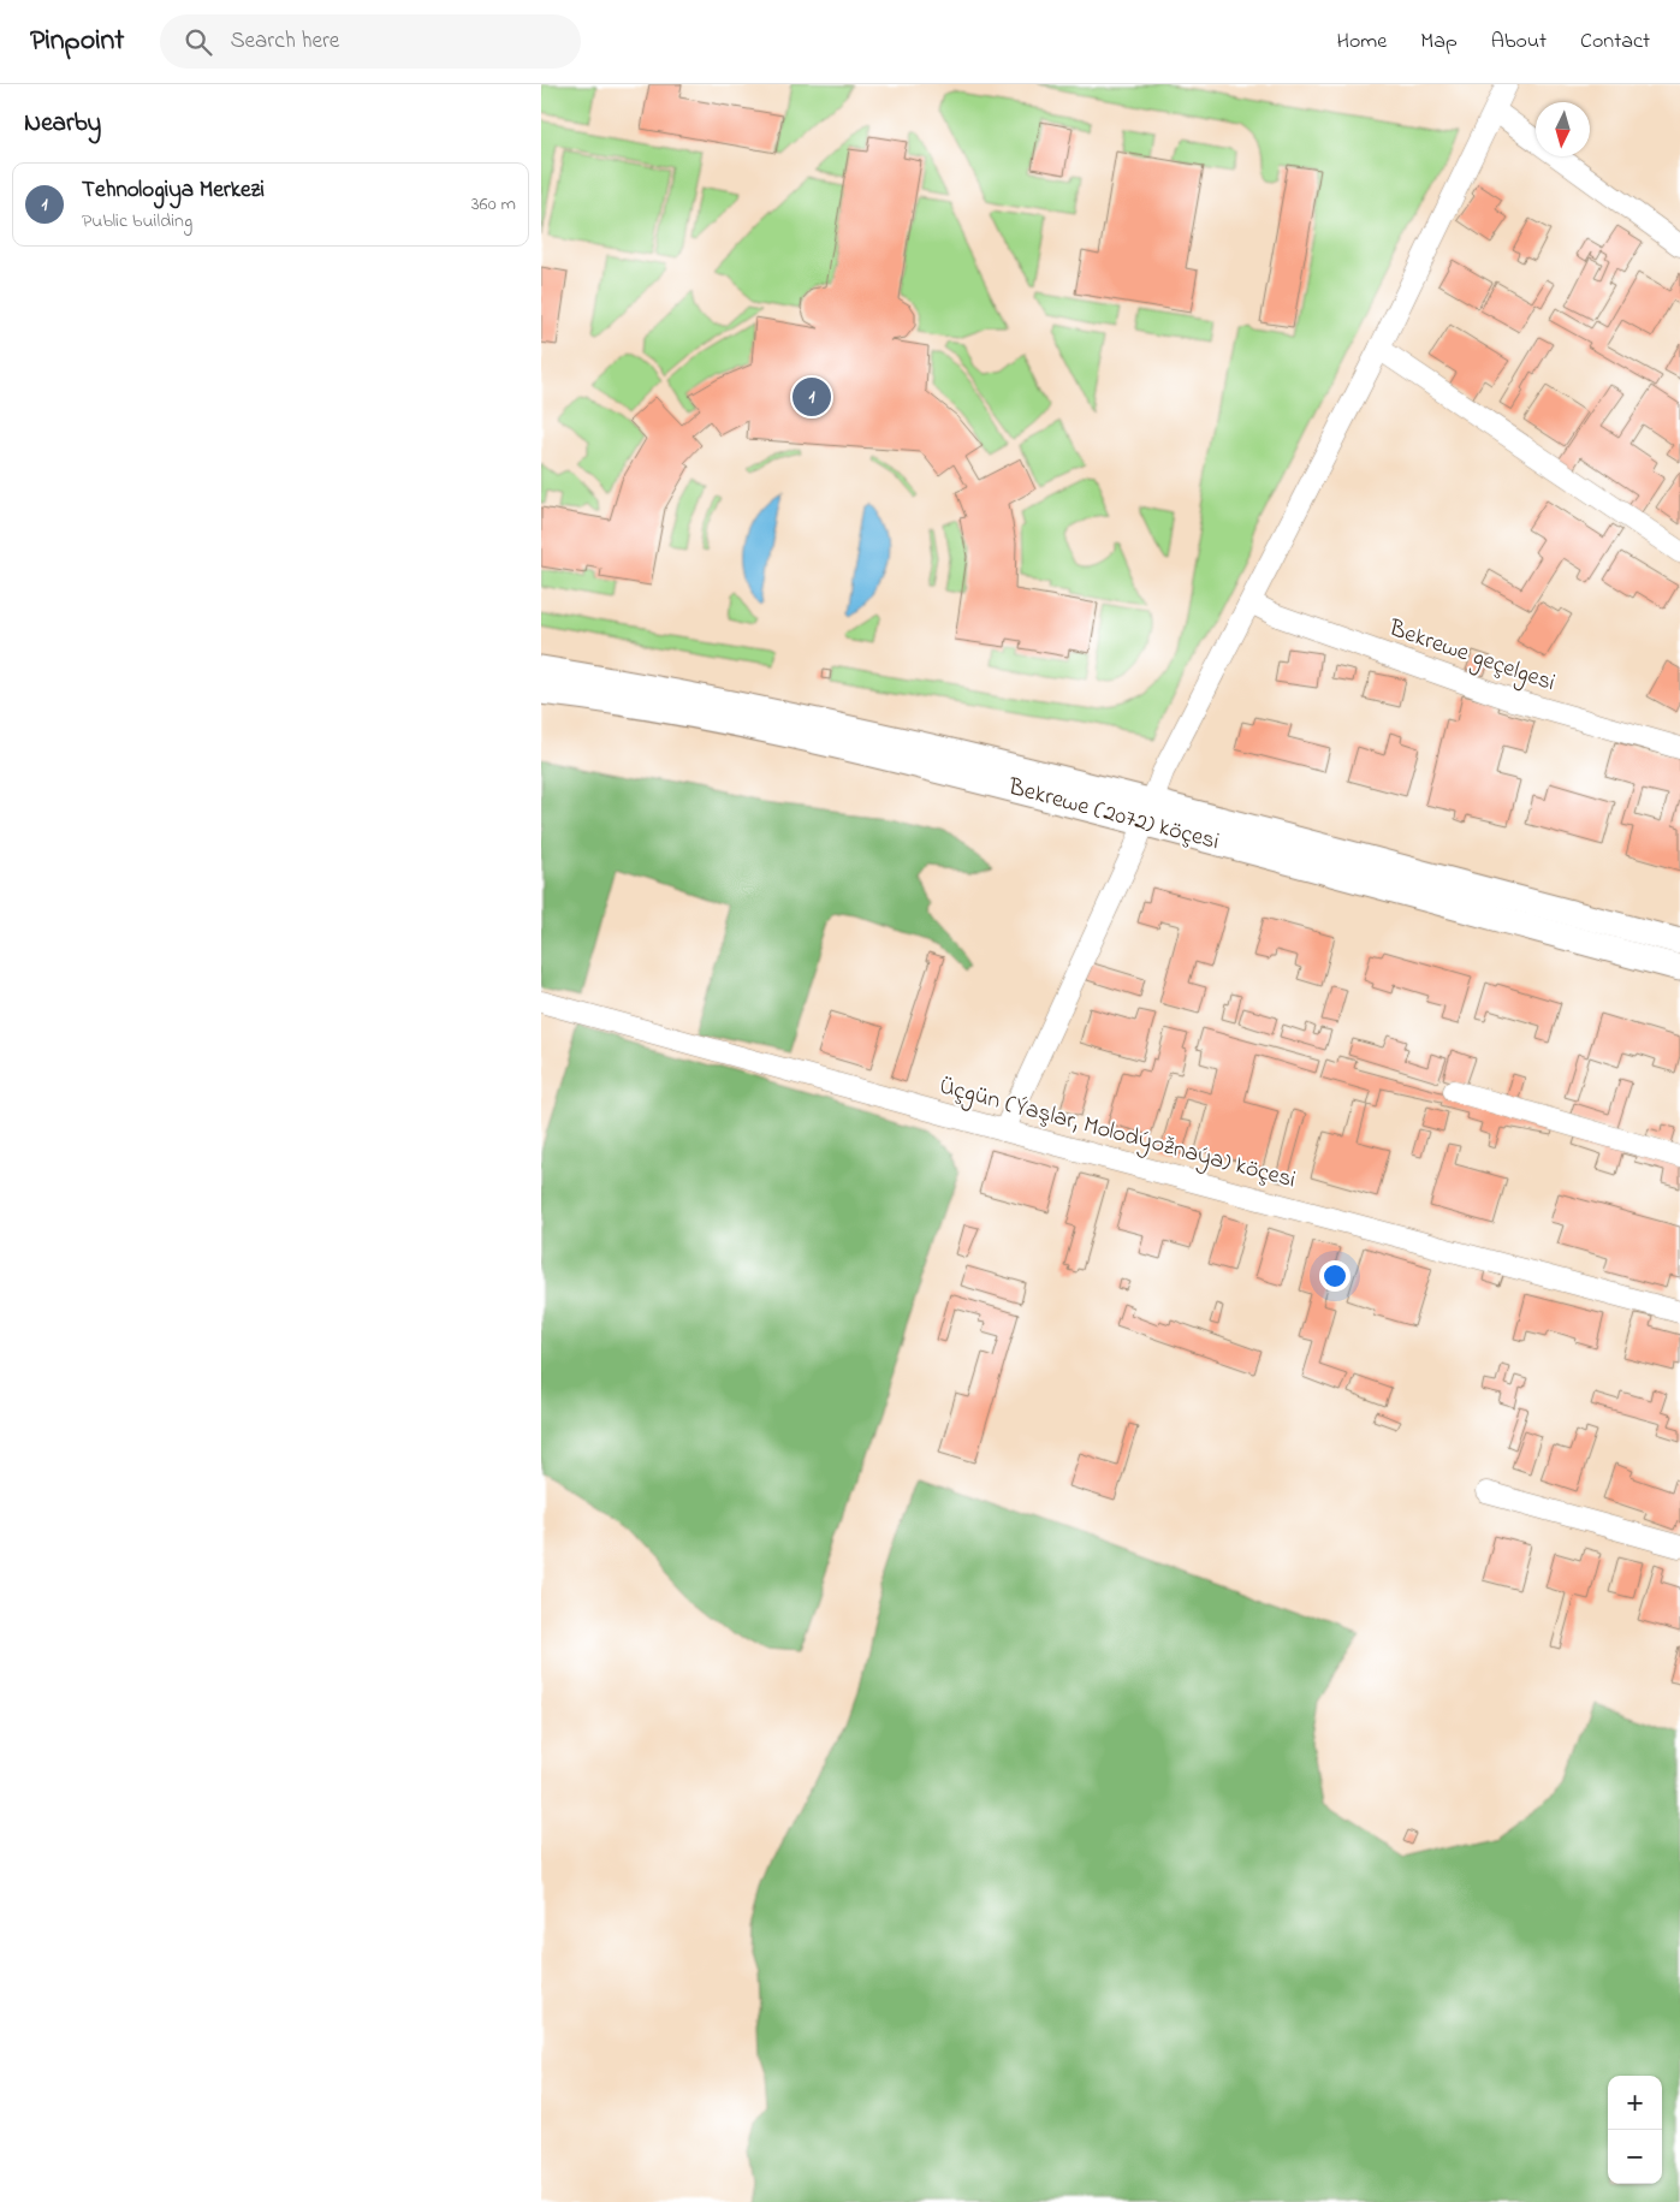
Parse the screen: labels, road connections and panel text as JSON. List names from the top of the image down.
{
  "streets": {
    "main road": ["Bekrewe (2072) köçesi"],
    "street": ["Bekrewe geçelgesi", "Üçgün (Ýaşlar, Molodýožnaýa) köçesi"]
  },
  "north": "bottom",
  "page": {
    "header": "Pinpoint",
    "search": "Search here",
    "nav": [
      "Home",
      "Map",
      "About",
      "Contact"
    ],
    "heading": "Nearby",
    "list": [
      {
        "mark": "1",
        "name": "Tehnologiya Merkezi",
        "note": "Public building",
        "value": "360 m"
      }
    ],
    "pins": "1",
    "map_buttons": ["+", "−"]
  }
}
